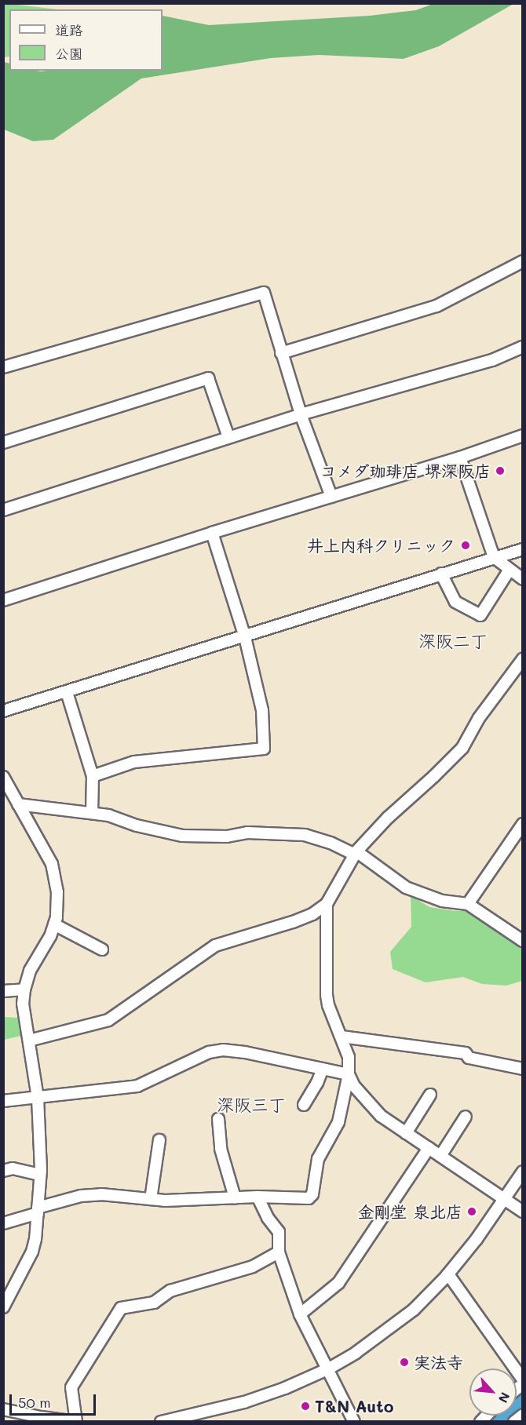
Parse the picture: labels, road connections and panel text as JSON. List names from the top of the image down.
{
  "districts": ["深阪二丁", "深阪三丁"],
  "places": [
    "コメダ珈琲店 堺深阪店",
    "井上内科クリニック",
    "金剛堂 泉北店",
    "実法寺",
    "T&N Auto"
  ],
  "legend": ["道路", "公園"],
  "scale_bar": "50 m",
  "north": "bottom right"
}
